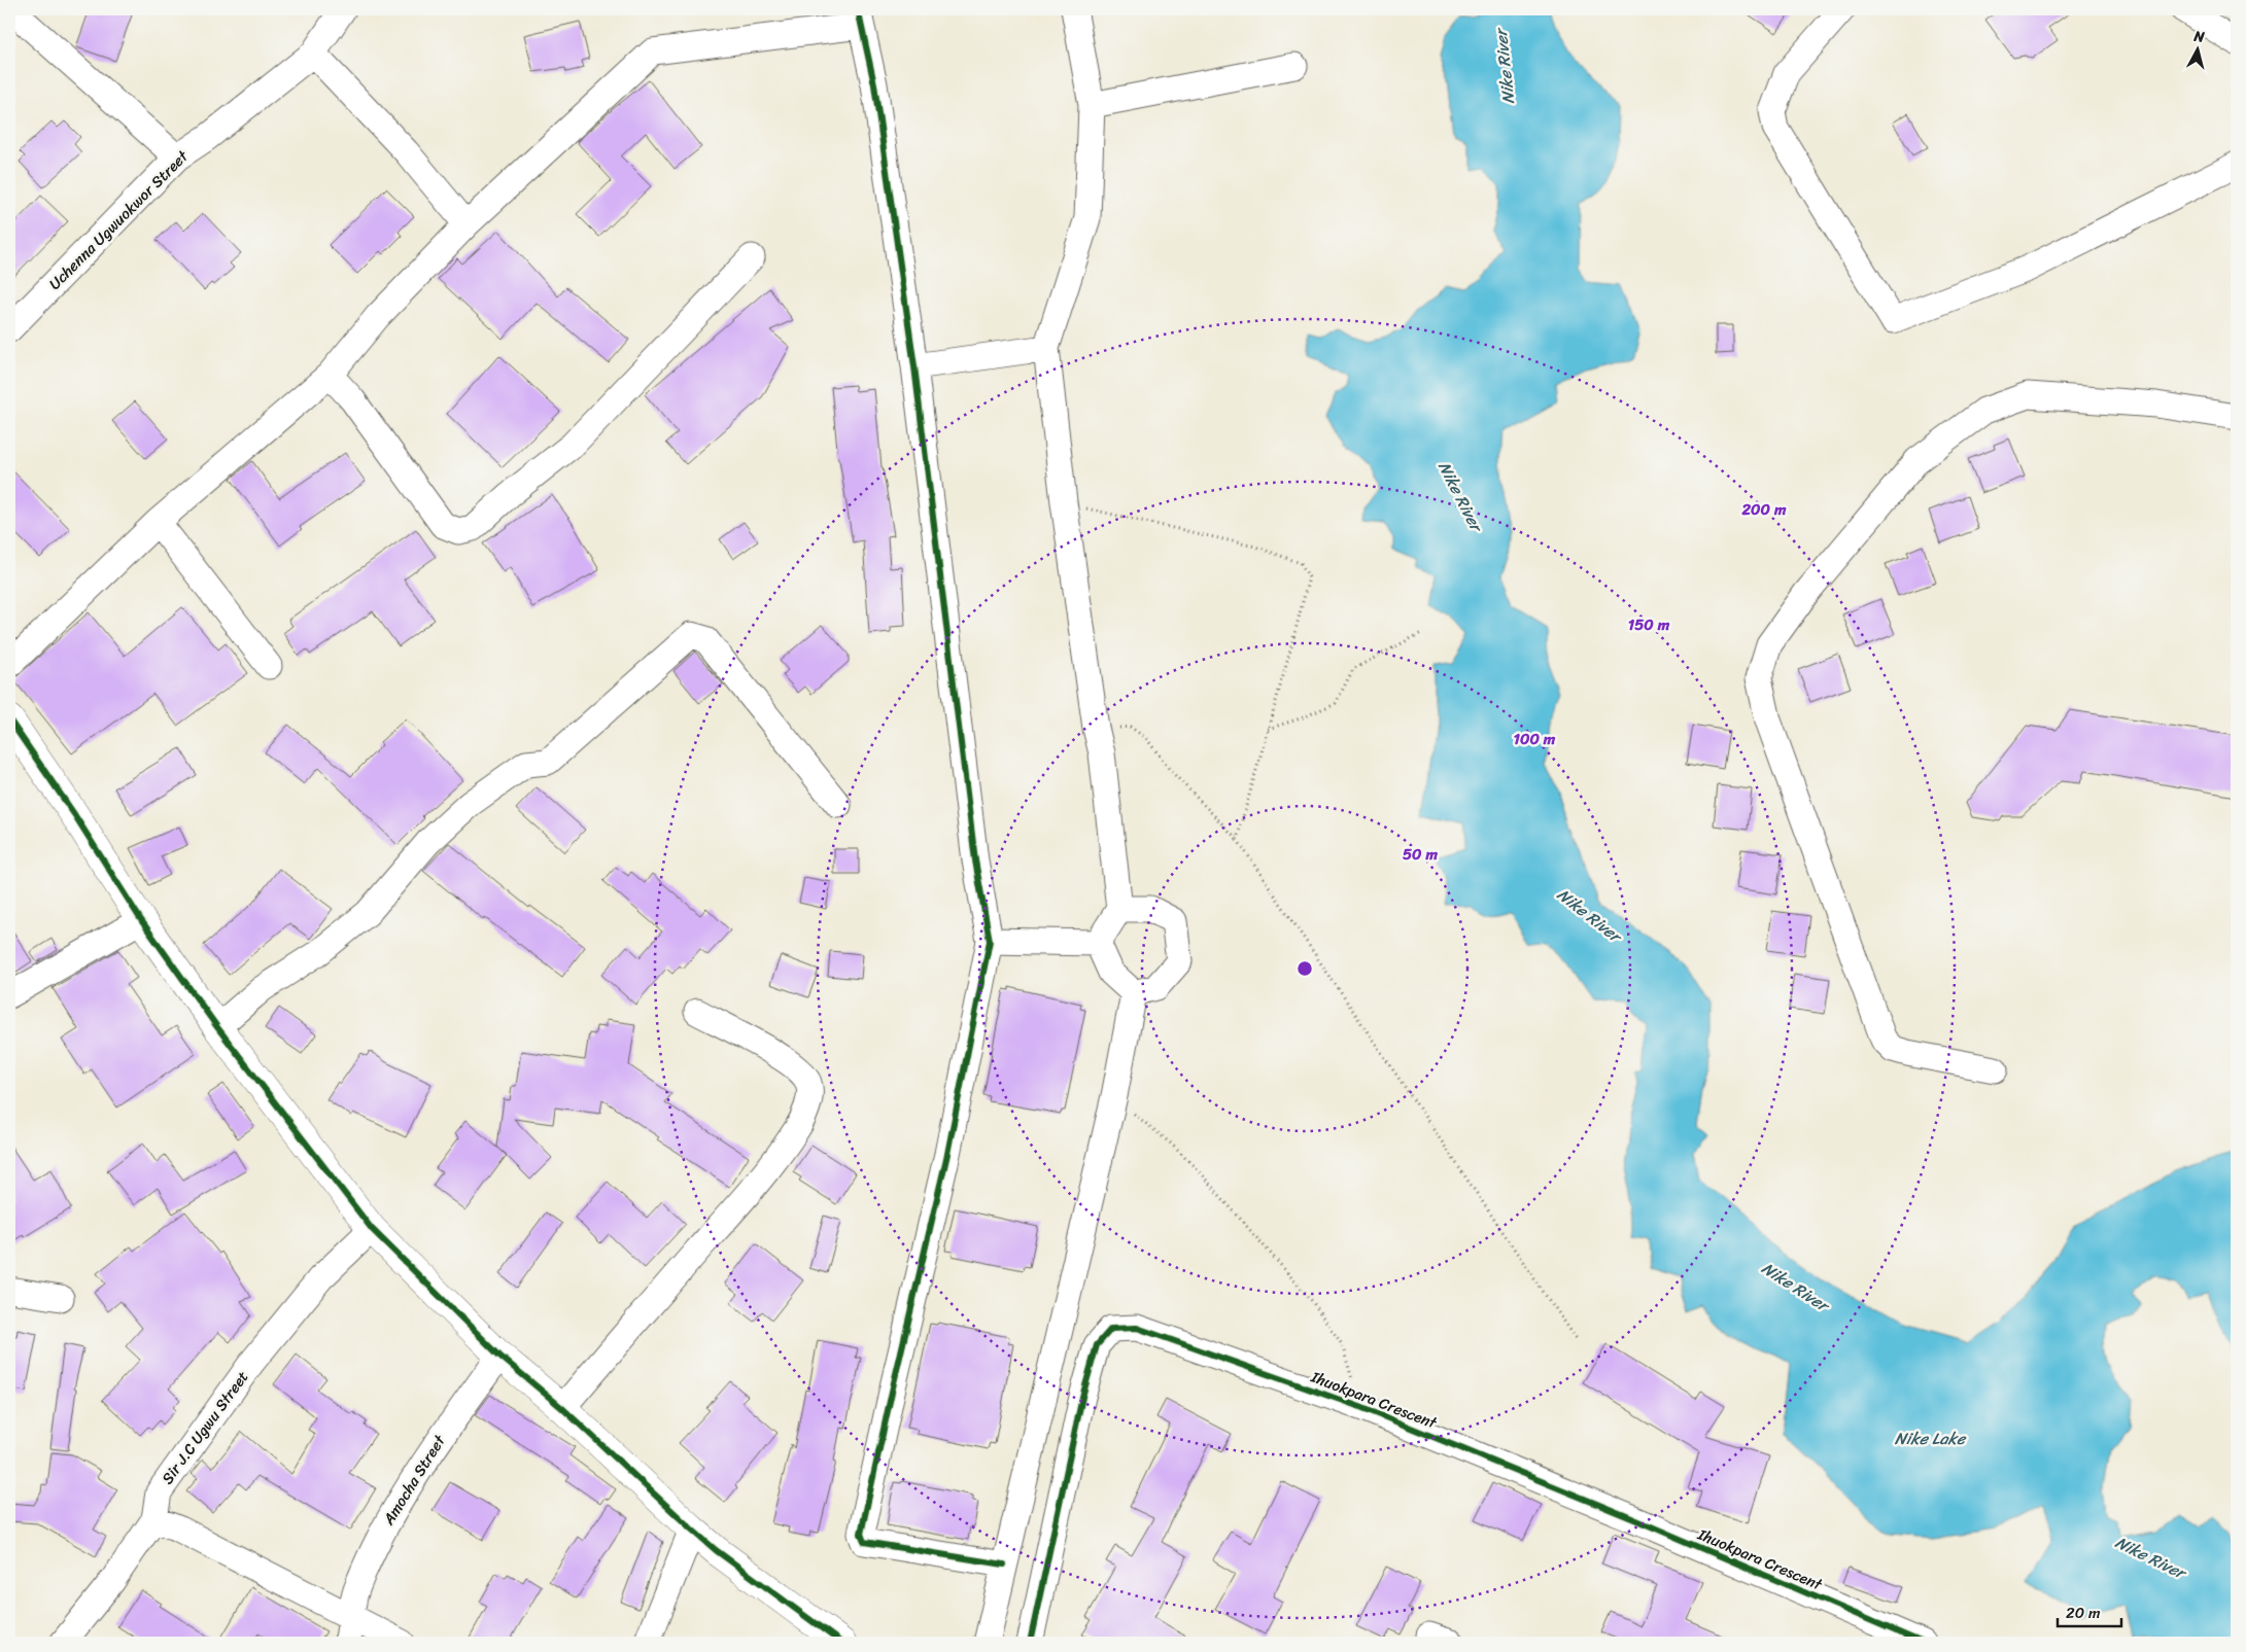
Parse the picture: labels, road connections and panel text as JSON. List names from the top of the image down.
{
  "streets": {
    "street": [
      "Uchenna Ugwuokwor Street",
      "Ihuokpara Crescent",
      "Sir J.C Ugwu Street",
      "Amocha Street"
    ]
  },
  "water": ["Nike River", "Nike Lake"],
  "scale_bar": "20 m",
  "north": "top",
  "rings": [
    "200 m",
    "150 m",
    "100 m",
    "50 m"
  ]
}
